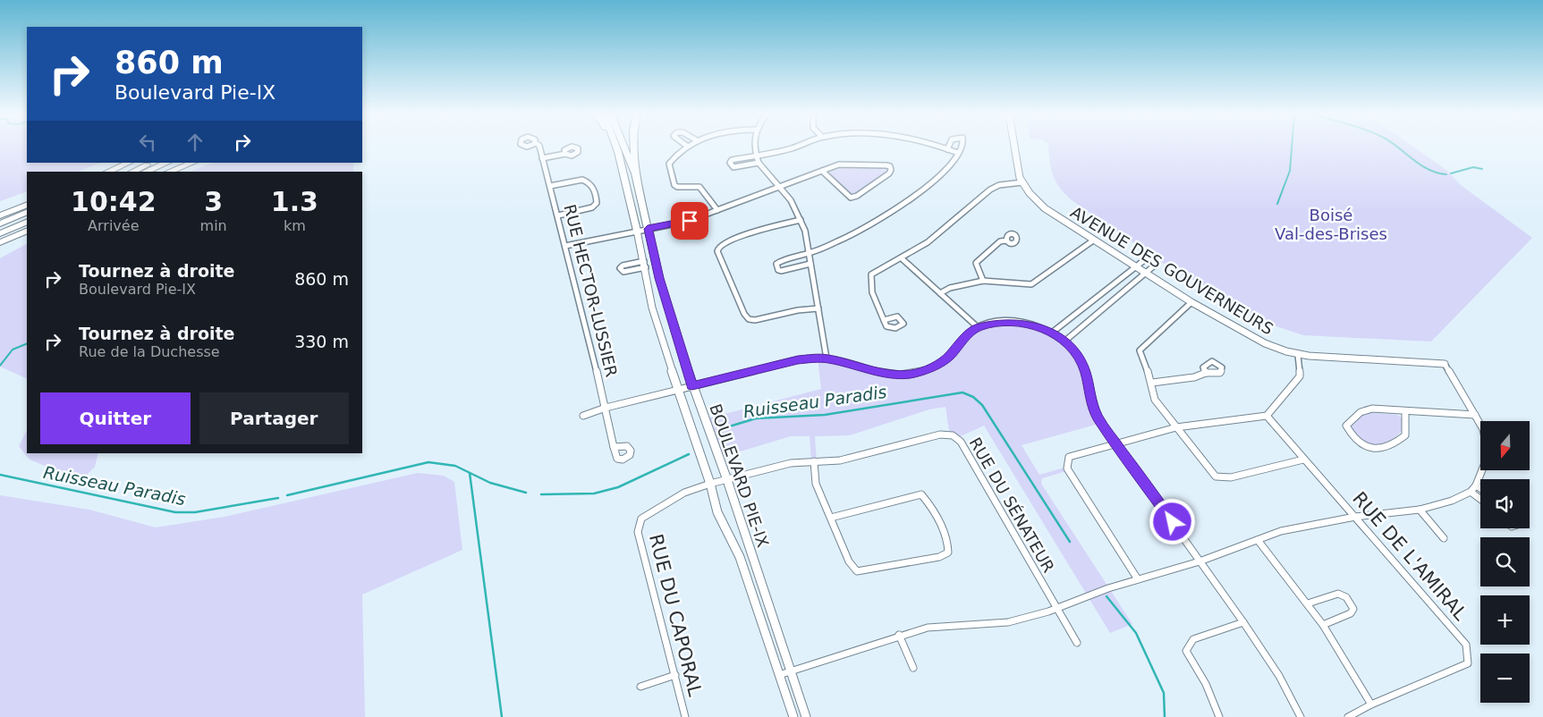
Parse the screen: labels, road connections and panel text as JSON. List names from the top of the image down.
{
  "streets": {
    "highway": ["BOULEVARD PIE-IX"],
    "street": [
      "AVENUE DES GOUVERNEURS",
      "RUE HECTOR-LUSSIER",
      "RUE DU SÉNATEUR",
      "RUE DE L'AMIRAL",
      "RUE DU CAPORAL"
    ]
  },
  "crossings": [
    ["BOULEVARD PIE-IX", "RUE DU SÉNATEUR"],
    ["BOULEVARD PIE-IX", "RUE DU CAPORAL"],
    ["RUE DU SÉNATEUR", "RUE DU CAPORAL"]
  ],
  "water": ["Ruisseau Paradis"],
  "parks": ["Boisé Val-des-Brises"],
  "north": "bottom",
  "page": {
    "turn": ["860 m", "Boulevard Pie-IX"],
    "eta": [
      "10:42",
      "Arrivée",
      "3",
      "min",
      "1.3",
      "km"
    ],
    "list": [
      {
        "name": "Tournez à droite",
        "note": "Boulevard Pie-IX",
        "value": "860 m"
      },
      {
        "name": "Tournez à droite",
        "note": "Rue de la Duchesse",
        "value": "330 m"
      }
    ],
    "buttons": ["Quitter", "Partager"],
    "map_buttons": ["+", "−"]
  }
}
